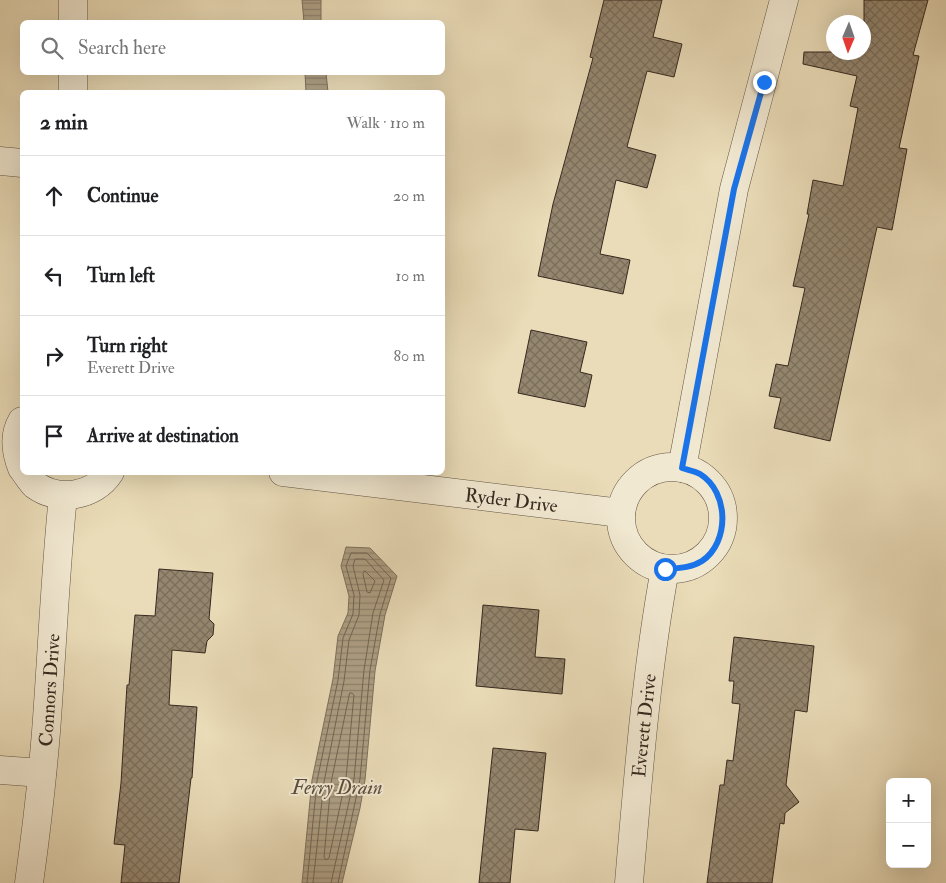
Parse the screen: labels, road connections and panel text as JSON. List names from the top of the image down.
{
  "streets": {
    "street": ["Ryder Drive", "Connors Drive", "Everett Drive"]
  },
  "crossings": [
    ["Ryder Drive", "Everett Drive"]
  ],
  "water": ["Ferry Drain"],
  "north": "bottom",
  "page": {
    "search": "Search here",
    "heading": ["2 min", "Walk · 110 m"],
    "list": [
      ["Continue", "20 m"],
      ["Turn left", "10 m"],
      ["Turn right", "Everett Drive", "80 m"],
      "Arrive at destination"
    ],
    "map_buttons": ["+", "−"]
  }
}
